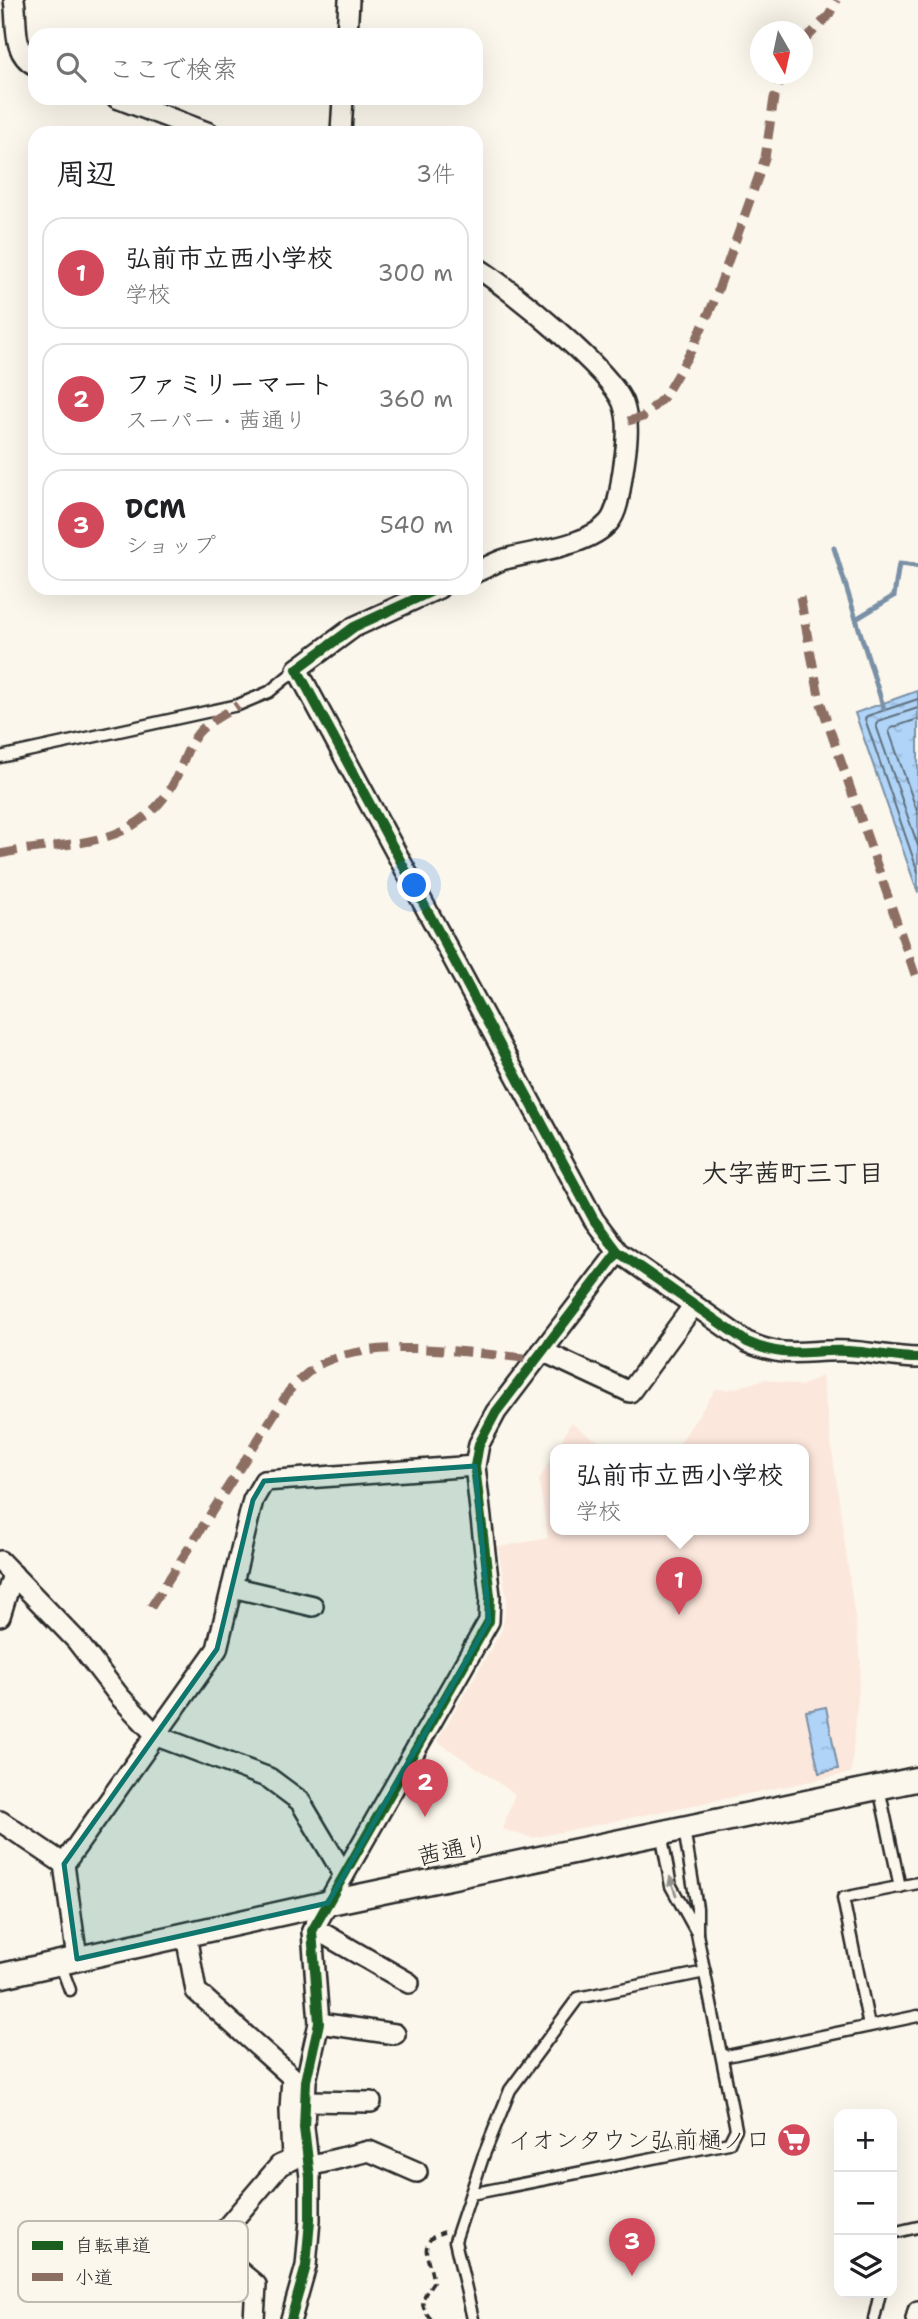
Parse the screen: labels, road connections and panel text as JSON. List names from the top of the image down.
{
  "streets": {
    "street": ["茜通り"]
  },
  "districts": ["大字茜町三丁目"],
  "places": {
    "supermarket": ["イオンタウン弘前樋ノ口"]
  },
  "legend": ["自転車道", "小道"],
  "north": "bottom",
  "page": {
    "search": "ここで検索",
    "heading": ["周辺", "3件"],
    "list": [
      {
        "mark": "1",
        "name": "弘前市立西小学校",
        "note": "学校",
        "value": "300 m"
      },
      {
        "mark": "2",
        "name": "ファミリーマート",
        "note": "スーパー · 茜通り",
        "value": "360 m"
      },
      {
        "mark": "3",
        "name": "DCM",
        "note": "ショップ",
        "value": "540 m"
      }
    ],
    "popup": ["弘前市立西小学校", "学校"],
    "pins": ["1", "2", "3"],
    "map_buttons": ["+", "−"]
  }
}
